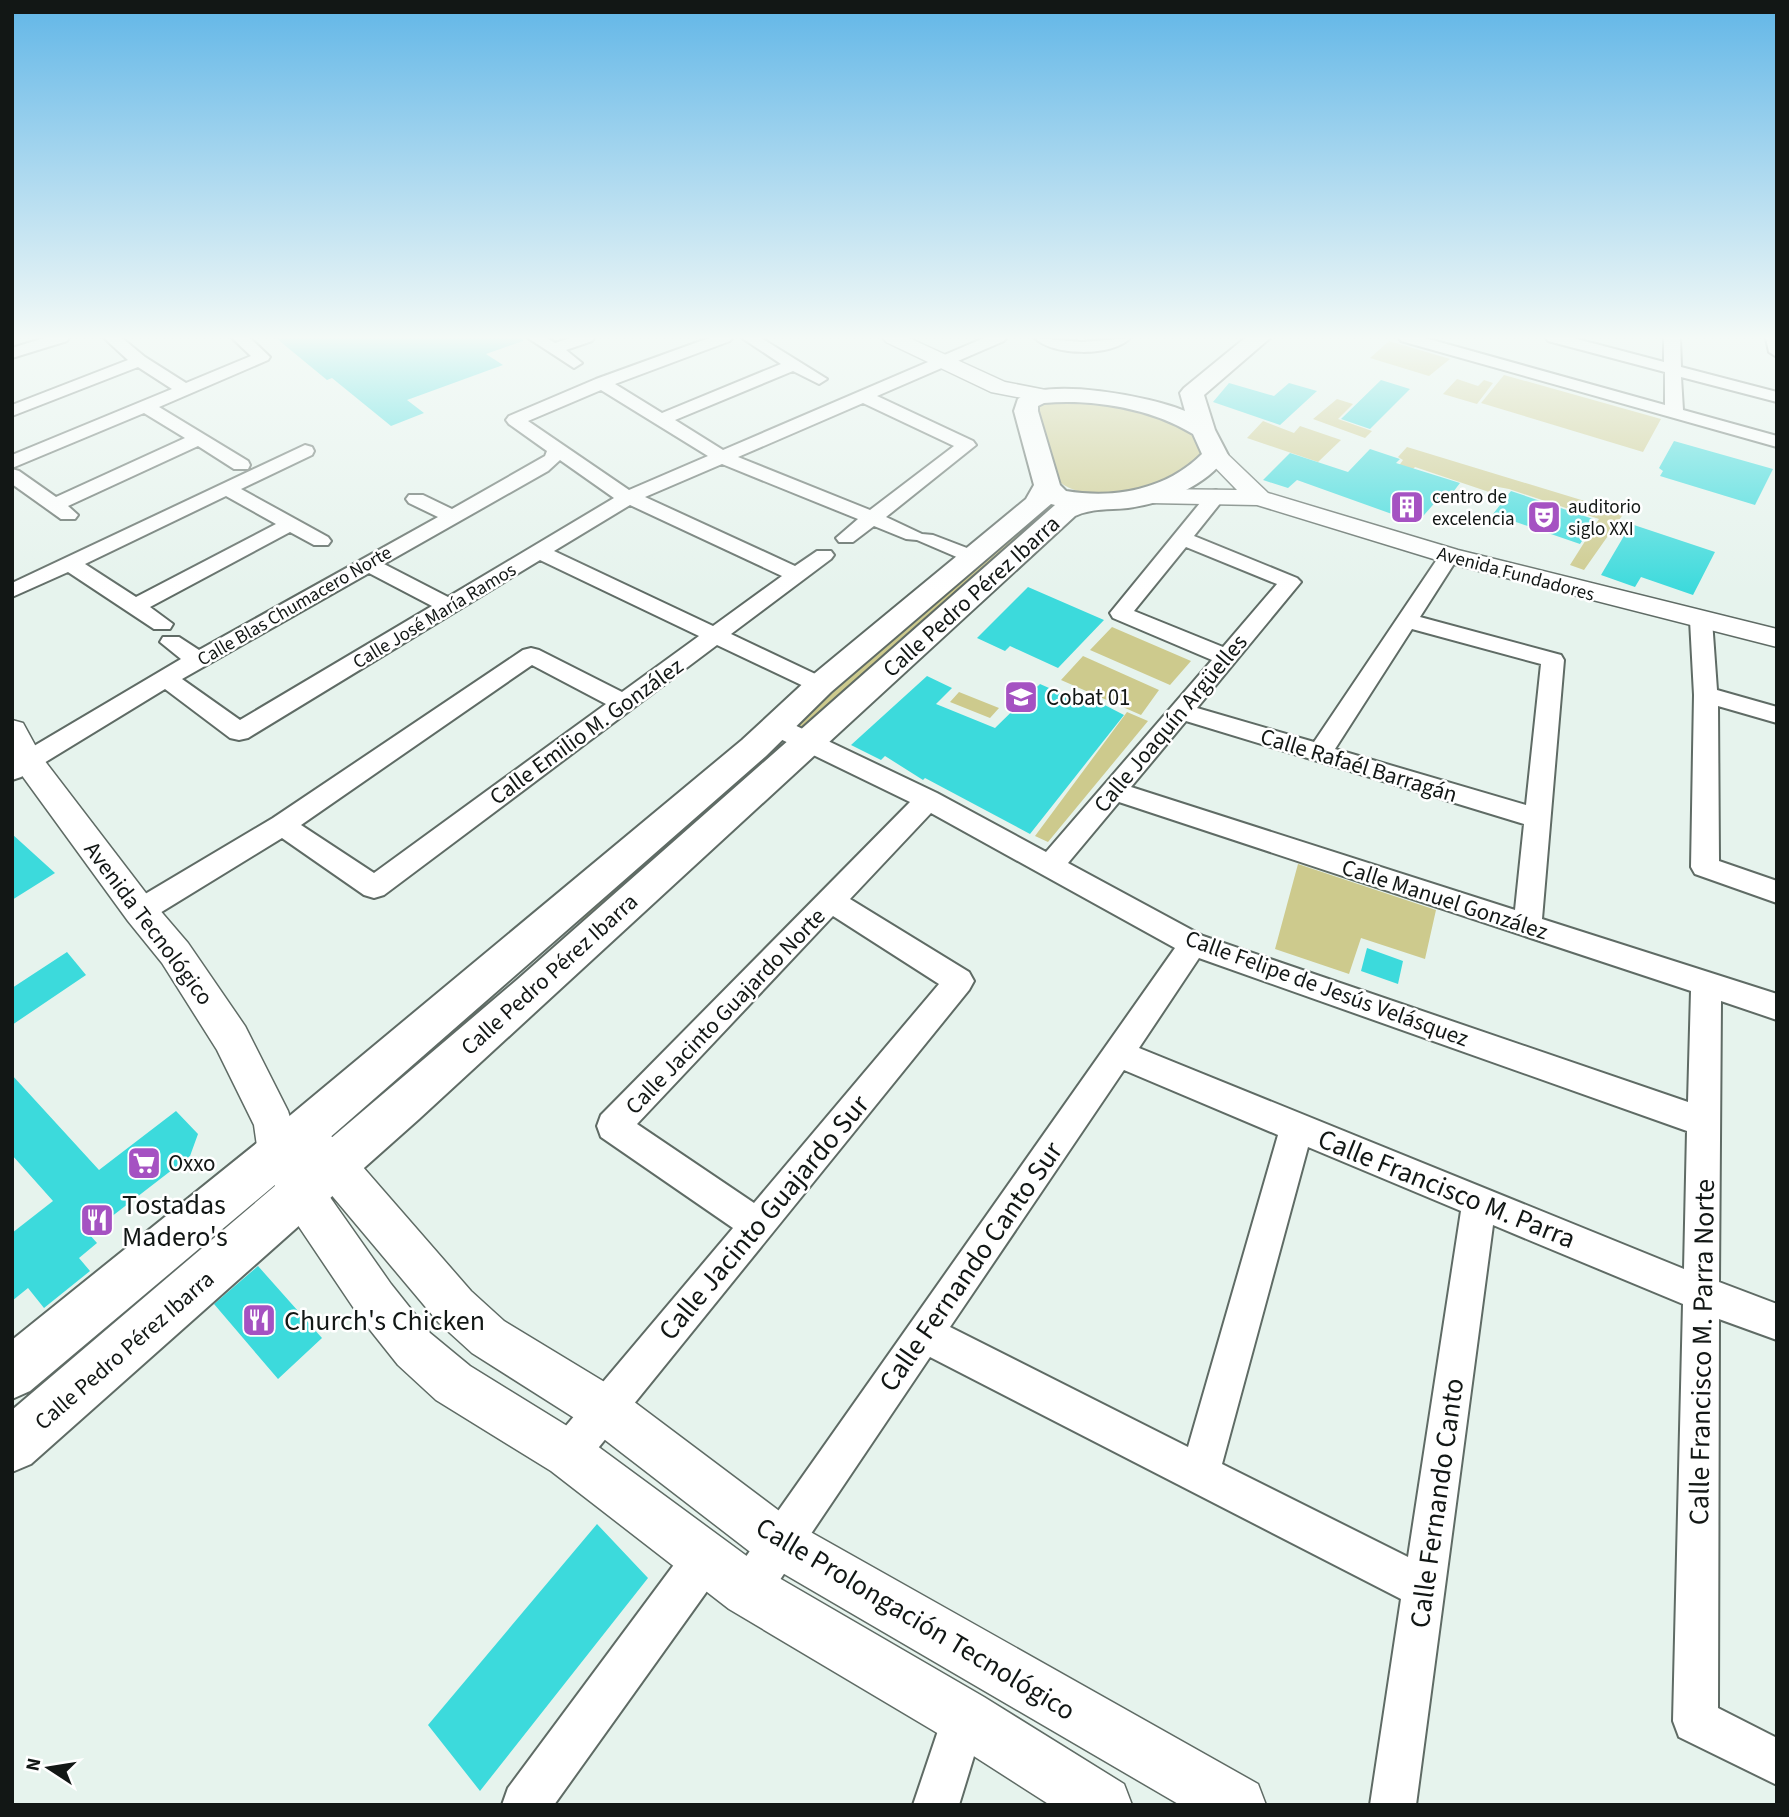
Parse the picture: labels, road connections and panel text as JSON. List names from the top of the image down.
{
  "streets": {
    "main road": ["Calle Pedro Pérez Ibarra"],
    "street": [
      "Avenida Fundadores",
      "Calle Blas Chumacero Norte",
      "Calle José María Ramos",
      "Calle Joaquín Argüelles",
      "Calle Emilio M. González",
      "Calle Rafaél Barragán",
      "Calle Manuel González",
      "Avenida Tecnológico",
      "Calle Felipe de Jesús Velásquez",
      "Calle Jacinto Guajardo Norte",
      "Calle Francisco M. Parra",
      "Calle Jacinto Guajardo Sur",
      "Calle Fernando Canto Sur",
      "Calle Francisco M. Parra Norte",
      "Calle Fernando Canto",
      "Calle Prolongación Tecnológico"
    ]
  },
  "crossings": [
    ["Calle Pedro Pérez Ibarra", "Avenida Tecnológico"],
    ["Calle Pedro Pérez Ibarra", "Calle Felipe de Jesús Velásquez"],
    ["Calle Pedro Pérez Ibarra", "Calle Prolongación Tecnológico"],
    ["Calle Blas Chumacero Norte", "Calle José María Ramos"],
    ["Calle Blas Chumacero Norte", "Avenida Tecnológico"],
    ["Calle Joaquín Argüelles", "Calle Rafaél Barragán"],
    ["Calle Joaquín Argüelles", "Calle Manuel González"],
    ["Calle Joaquín Argüelles", "Calle Felipe de Jesús Velásquez"],
    ["Calle Manuel González", "Calle Francisco M. Parra Norte"],
    ["Avenida Tecnológico", "Calle Prolongación Tecnológico"],
    ["Calle Felipe de Jesús Velásquez", "Calle Jacinto Guajardo Norte"],
    ["Calle Felipe de Jesús Velásquez", "Calle Fernando Canto Sur"],
    ["Calle Felipe de Jesús Velásquez", "Calle Francisco M. Parra Norte"],
    ["Calle Jacinto Guajardo Norte", "Calle Jacinto Guajardo Sur"],
    ["Calle Francisco M. Parra", "Calle Fernando Canto Sur"],
    ["Calle Francisco M. Parra", "Calle Francisco M. Parra Norte"],
    ["Calle Francisco M. Parra", "Calle Fernando Canto"],
    ["Calle Jacinto Guajardo Sur", "Calle Prolongación Tecnológico"],
    ["Calle Fernando Canto Sur", "Calle Prolongación Tecnológico"]
  ],
  "places": {
    "building": ["centro de excelencia"],
    "theatre": ["auditorio siglo XXI"],
    "school or university": ["Cobat 01"],
    "supermarket": ["Oxxo"],
    "restaurant": ["Tostadas Madero's", "Church's Chicken"]
  },
  "north": "left"
}
